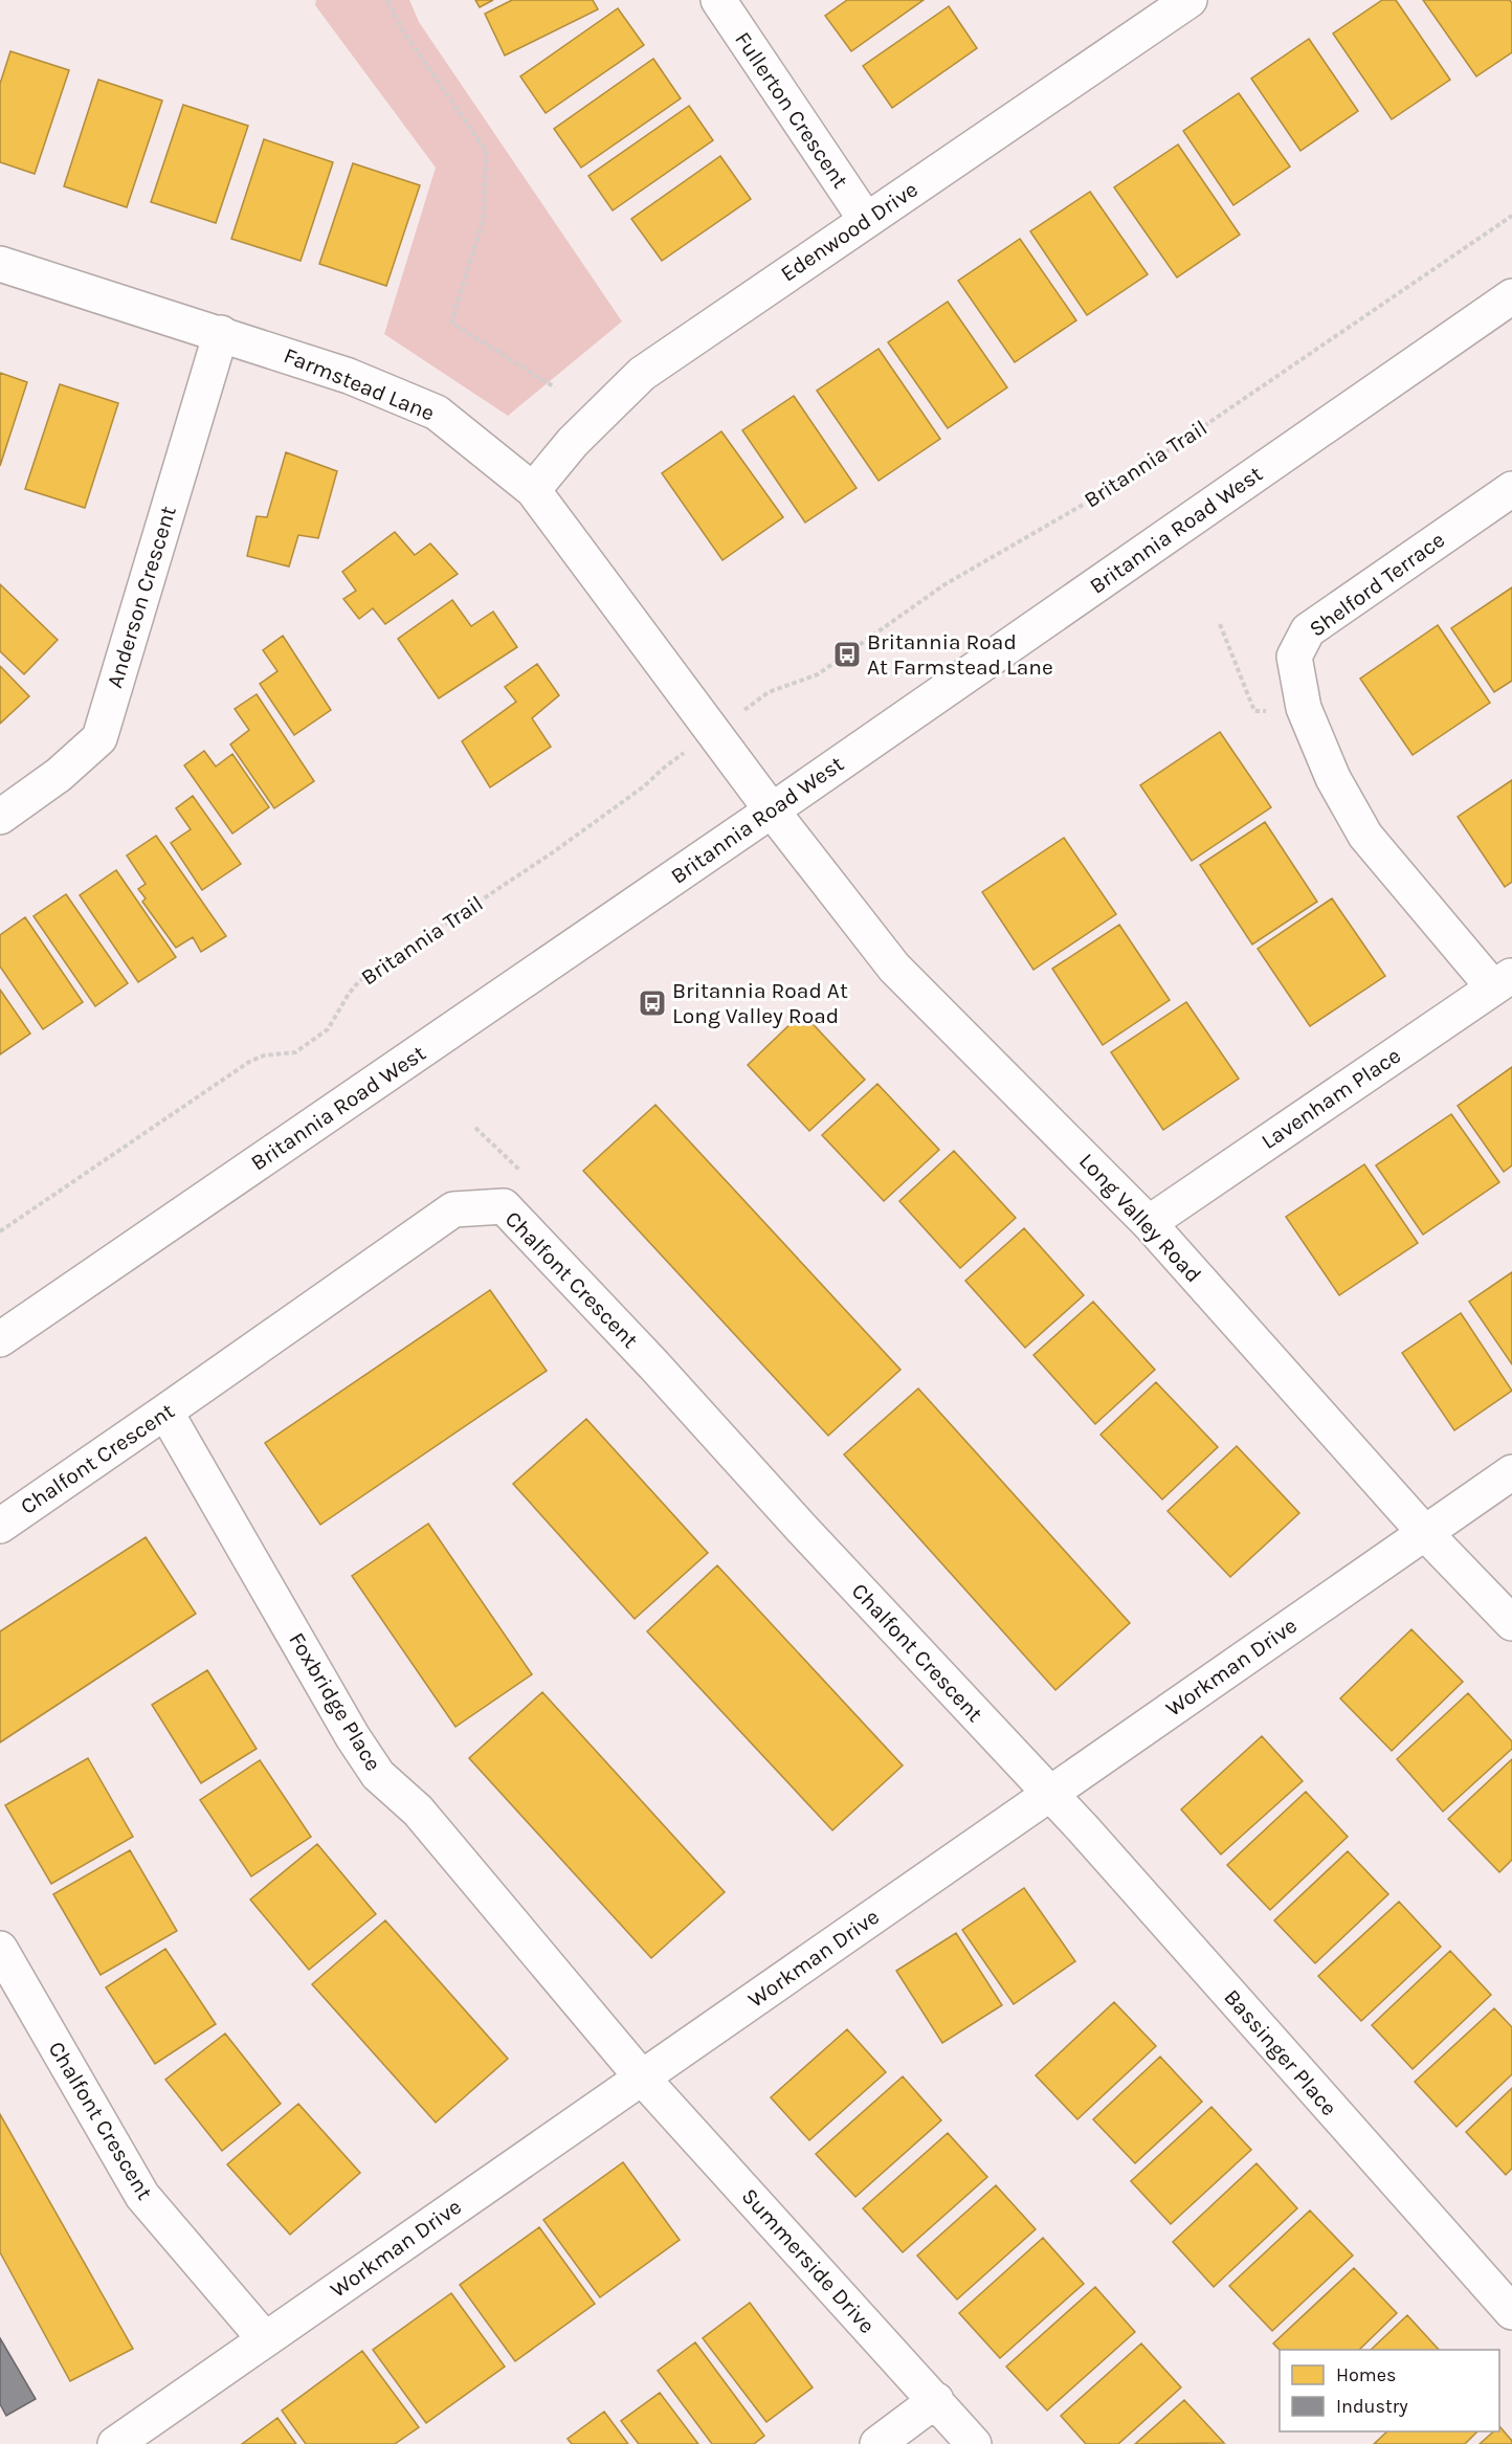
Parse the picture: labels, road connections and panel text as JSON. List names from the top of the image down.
{
  "streets": {
    "street": [
      "Fullerton Crescent",
      "Edenwood Drive",
      "Farmstead Lane",
      "Britannia Road West",
      "Shelford Terrace",
      "Anderson Crescent",
      "Lavenham Place",
      "Long Valley Road",
      "Chalfont Crescent",
      "Workman Drive",
      "Foxbridge Place",
      "Bassinger Place",
      "Summerside Drive"
    ],
    "path": ["Britannia Trail"]
  },
  "crossings": [
    ["Fullerton Crescent", "Edenwood Drive"],
    ["Edenwood Drive", "Farmstead Lane"],
    ["Farmstead Lane", "Britannia Road West"],
    ["Farmstead Lane", "Anderson Crescent"],
    ["Farmstead Lane", "Long Valley Road"],
    ["Britannia Road West", "Long Valley Road"],
    ["Shelford Terrace", "Lavenham Place"],
    ["Lavenham Place", "Long Valley Road"],
    ["Long Valley Road", "Workman Drive"],
    ["Chalfont Crescent", "Workman Drive"],
    ["Chalfont Crescent", "Foxbridge Place"],
    ["Chalfont Crescent", "Bassinger Place"],
    ["Workman Drive", "Foxbridge Place"],
    ["Workman Drive", "Bassinger Place"],
    ["Workman Drive", "Summerside Drive"],
    ["Foxbridge Place", "Summerside Drive"]
  ],
  "places": {
    "bus stop": ["Britannia Road At Farmstead Lane", "Britannia Road At Long Valley Road"]
  },
  "legend": ["Homes", "Industry"]
}
